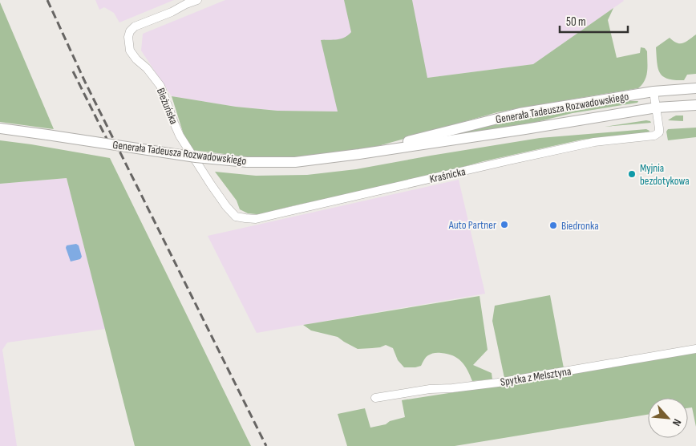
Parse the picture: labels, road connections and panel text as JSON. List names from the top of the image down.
{
  "streets": {
    "street": [
      "Bieżuńska",
      "Generała Tadeusza Rozwadowskiego",
      "Kraśnicka",
      "Spytka z Melsztyna"
    ]
  },
  "crossings": [
    ["Bieżuńska", "Kraśnicka"],
    ["Generała Tadeusza Rozwadowskiego", "Kraśnicka"]
  ],
  "places": ["Myjnia bezdotykowa", "Auto Partner", "Biedronka"],
  "scale_bar": "50 m",
  "north": "bottom right"
}
